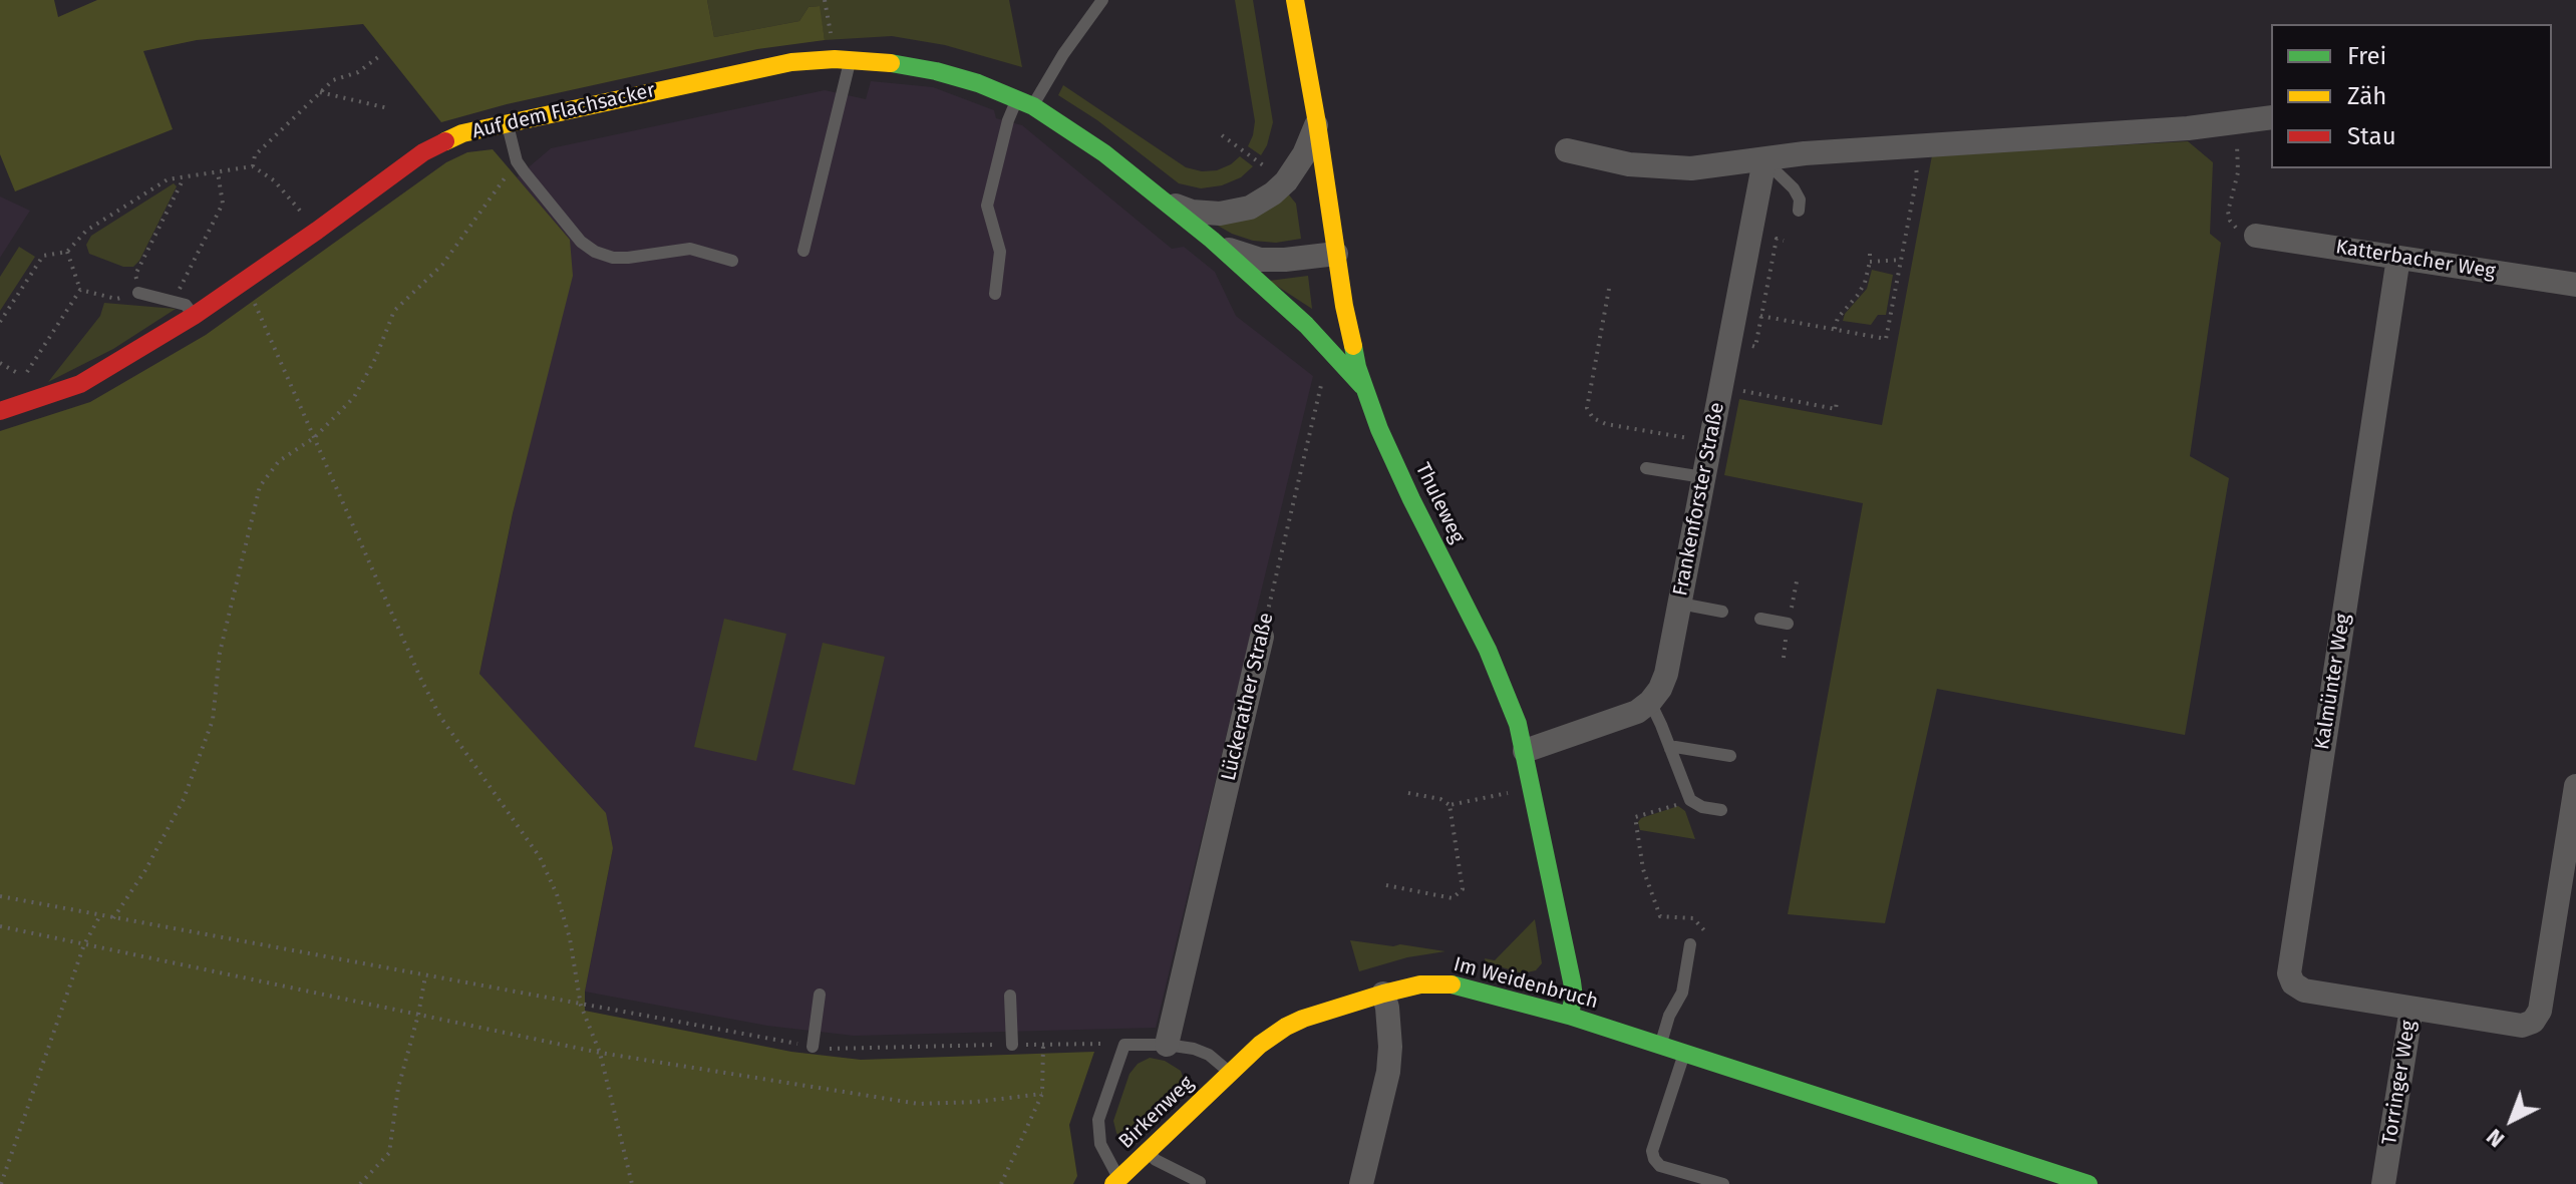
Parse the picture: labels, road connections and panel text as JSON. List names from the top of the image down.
{
  "streets": {
    "street": [
      "Auf dem Flachsacker",
      "Katterbacher Weg",
      "Frankenforster Straße",
      "Thuleweg",
      "Kalmünter Weg",
      "Lückerather Straße",
      "Im Weidenbruch",
      "Torringer Weg",
      "Birkenweg"
    ]
  },
  "crossings": [
    ["Auf dem Flachsacker", "Thuleweg"],
    ["Auf dem Flachsacker", "Lückerather Straße"],
    ["Katterbacher Weg", "Kalmünter Weg"],
    ["Thuleweg", "Im Weidenbruch"],
    ["Kalmünter Weg", "Torringer Weg"],
    ["Im Weidenbruch", "Birkenweg"]
  ],
  "legend": ["Frei", "Zäh", "Stau"],
  "north": "bottom left"
}
